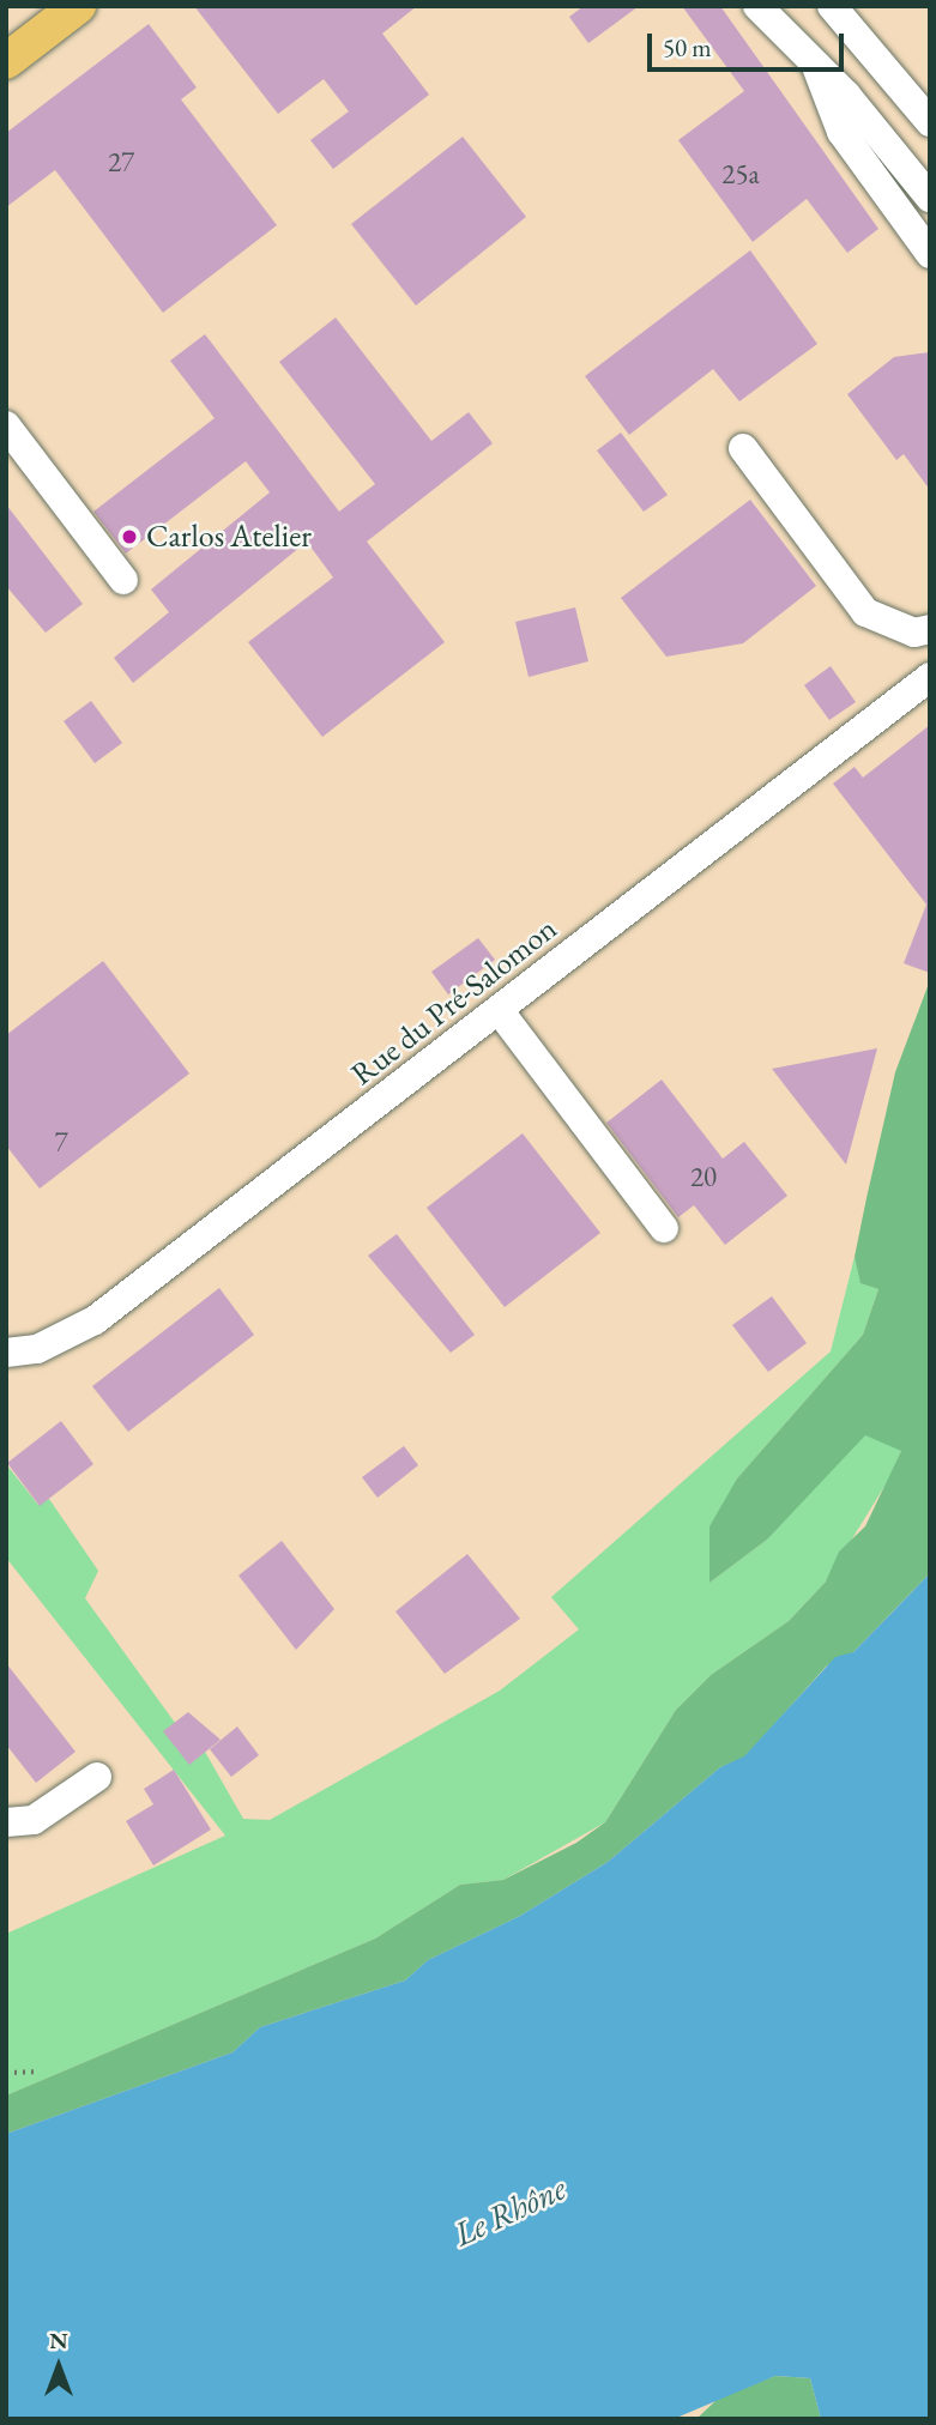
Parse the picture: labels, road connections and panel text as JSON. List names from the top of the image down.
{
  "streets": {
    "street": ["Rue du Pré-Salomon"]
  },
  "water": ["Le Rhône"],
  "places": ["Carlos Atelier"],
  "house_numbers": [
    "27",
    "25a",
    "7",
    "20"
  ],
  "scale_bar": "50 m",
  "north": "top"
}
